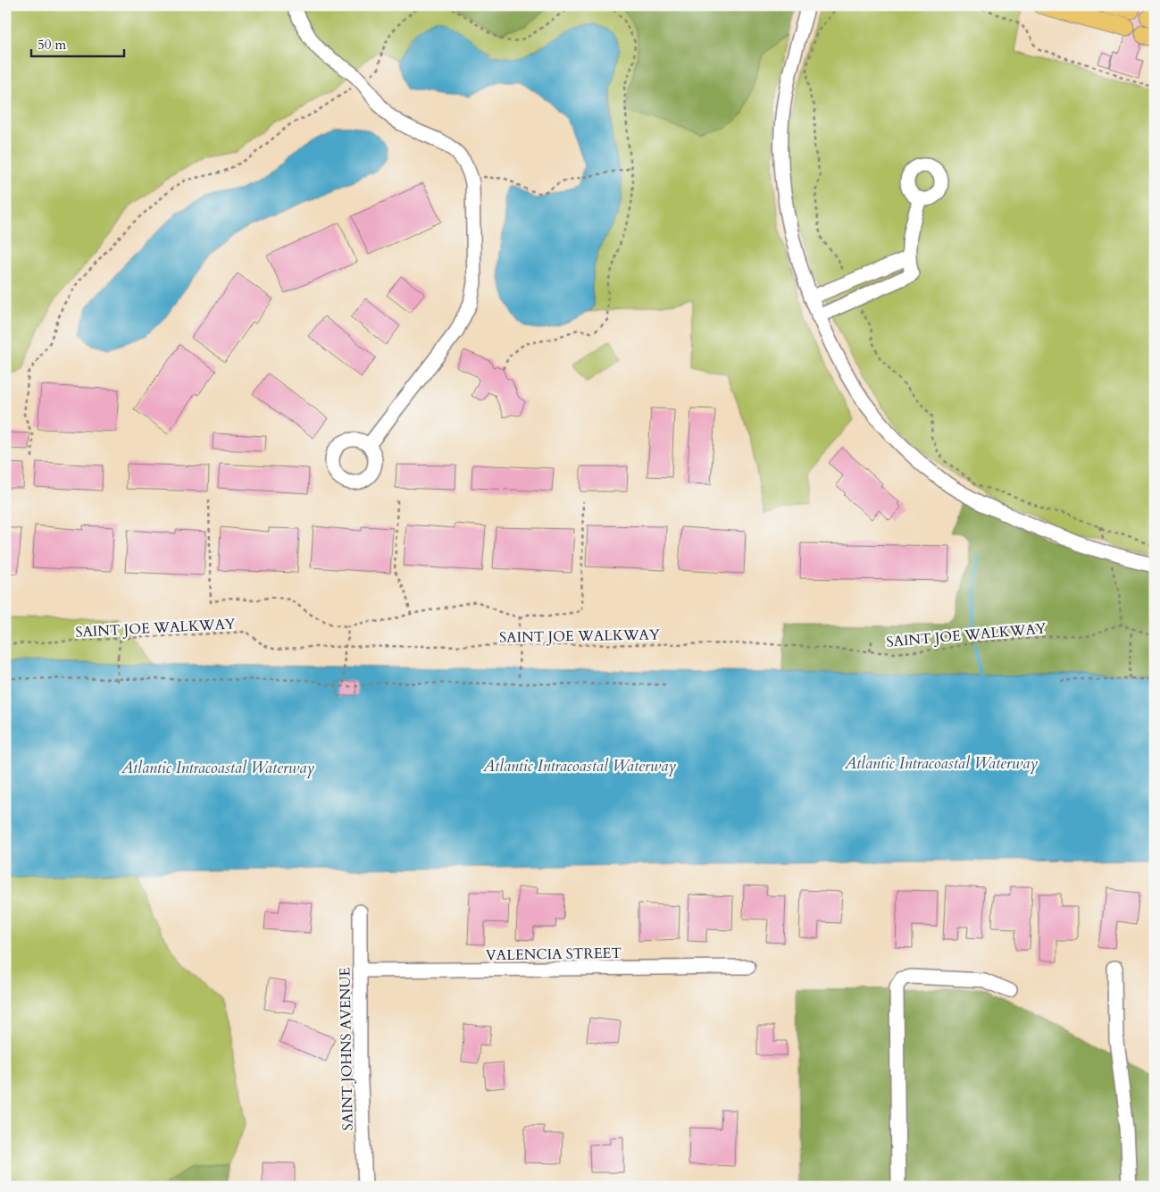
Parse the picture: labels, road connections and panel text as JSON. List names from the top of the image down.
{
  "streets": {
    "street": ["VALENCIA STREET", "SAINT JOHNS AVENUE"],
    "path": ["SAINT JOE WALKWAY"]
  },
  "crossings": [
    ["VALENCIA STREET", "SAINT JOHNS AVENUE"]
  ],
  "water": ["Atlantic Intracoastal Waterway"],
  "scale_bar": "50 m"
}
